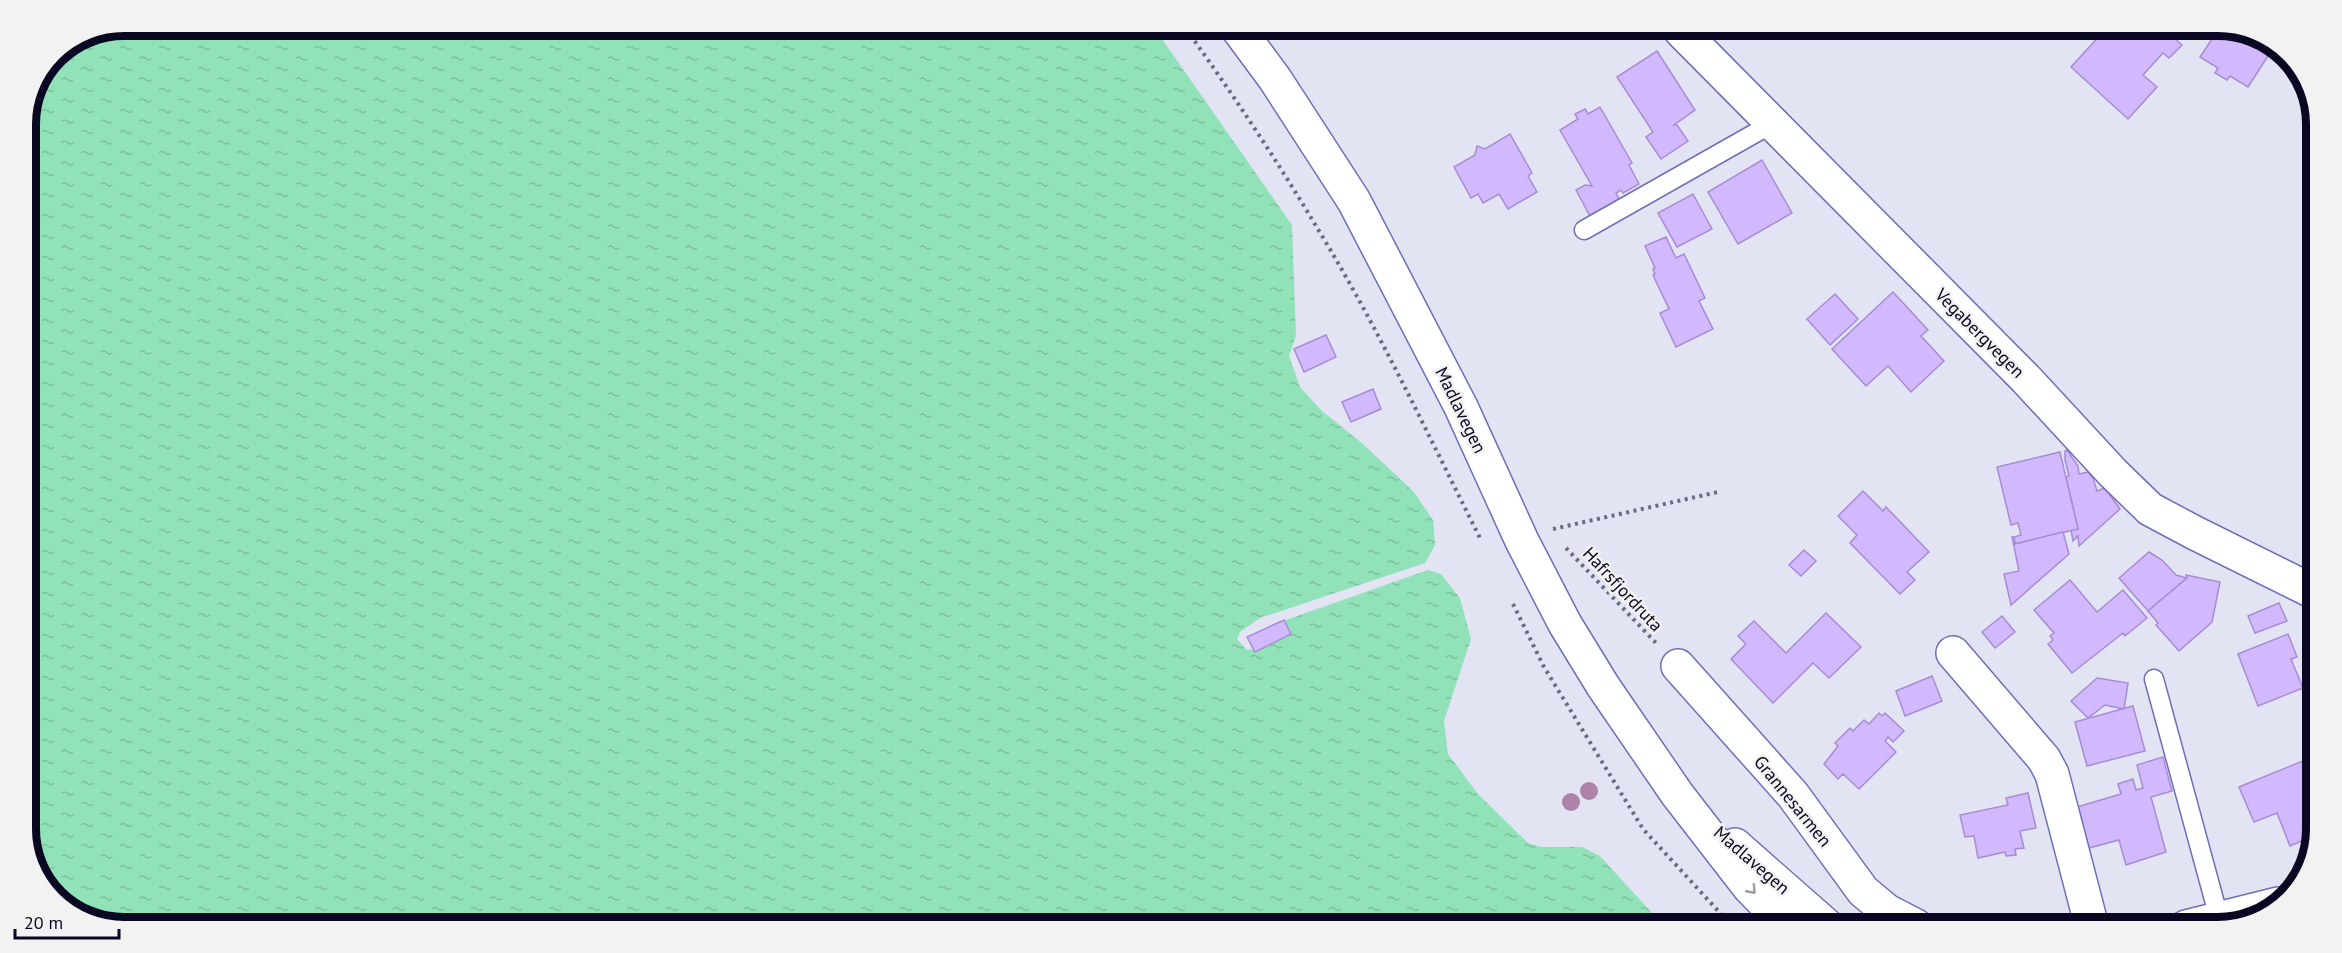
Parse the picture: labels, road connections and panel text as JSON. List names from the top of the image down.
{
  "streets": {
    "street": ["Vegabergvegen", "Madlavegen", "Grannesarmen"],
    "path": ["Hafrsfjordruta"]
  },
  "crossings": [
    ["Hafrsfjordruta", "Grannesarmen"]
  ],
  "scale_bar": "20 m"
}
